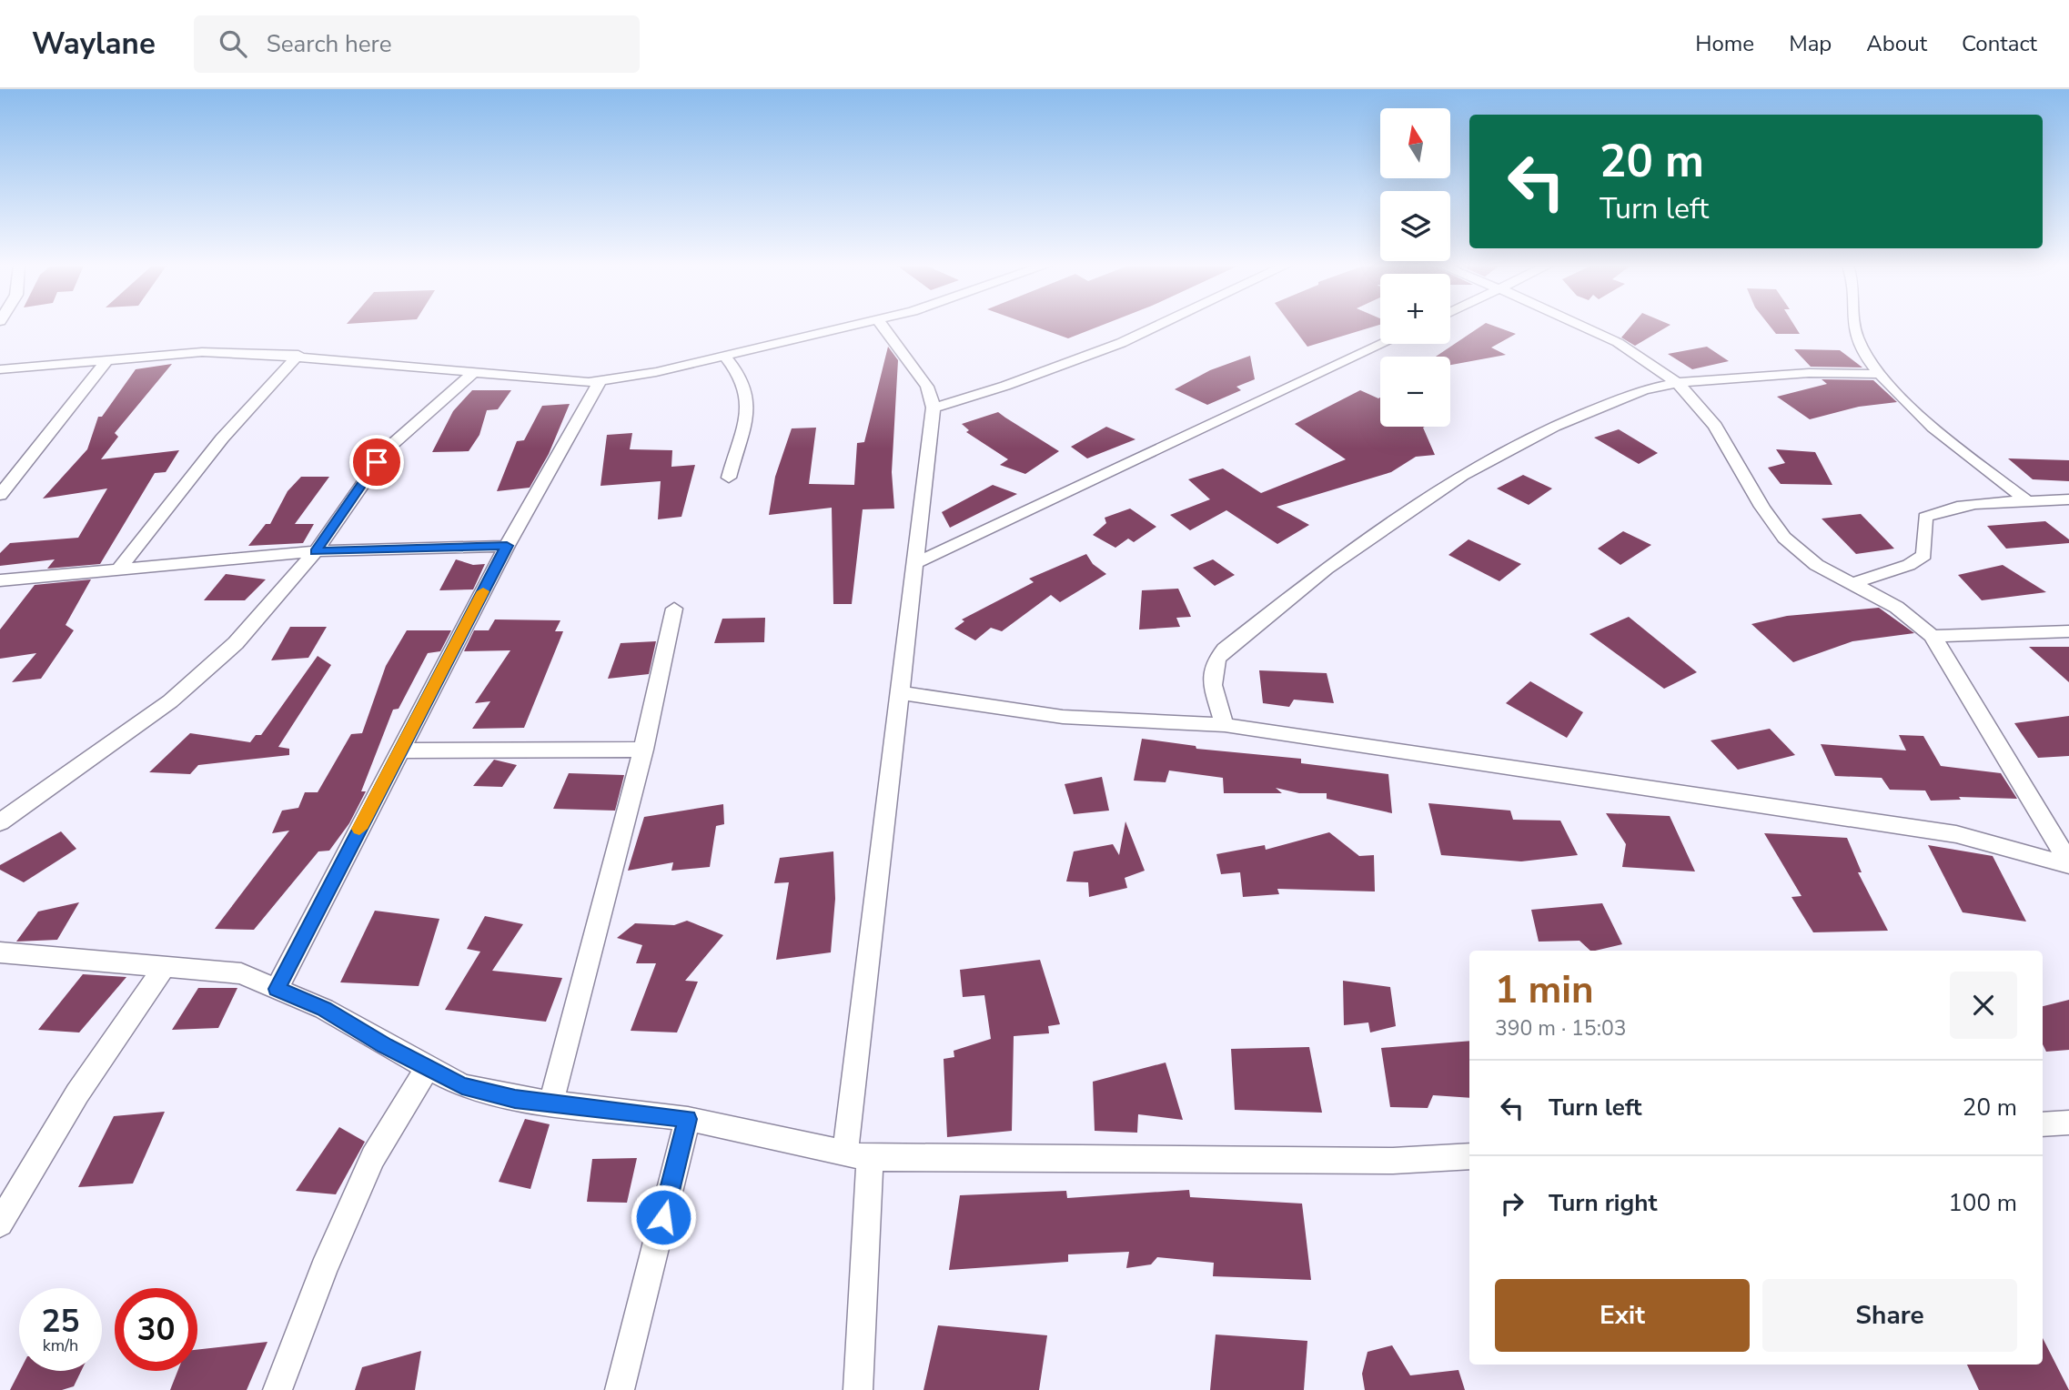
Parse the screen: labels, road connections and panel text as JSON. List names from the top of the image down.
{
  "north": "top",
  "page": {
    "header": "Waylane",
    "search": "Search here",
    "nav": [
      "Home",
      "Map",
      "About",
      "Contact"
    ],
    "map_buttons": ["+", "−"],
    "turn": ["20 m", "Turn left"],
    "heading": ["1 min", "390 m · 15:03"],
    "list": [
      {
        "name": "Turn left",
        "value": "20 m"
      },
      {
        "name": "Turn right",
        "value": "100 m"
      }
    ],
    "buttons": ["Exit", "Share"],
    "speed": "25 km/h",
    "limit": "30"
  }
}
